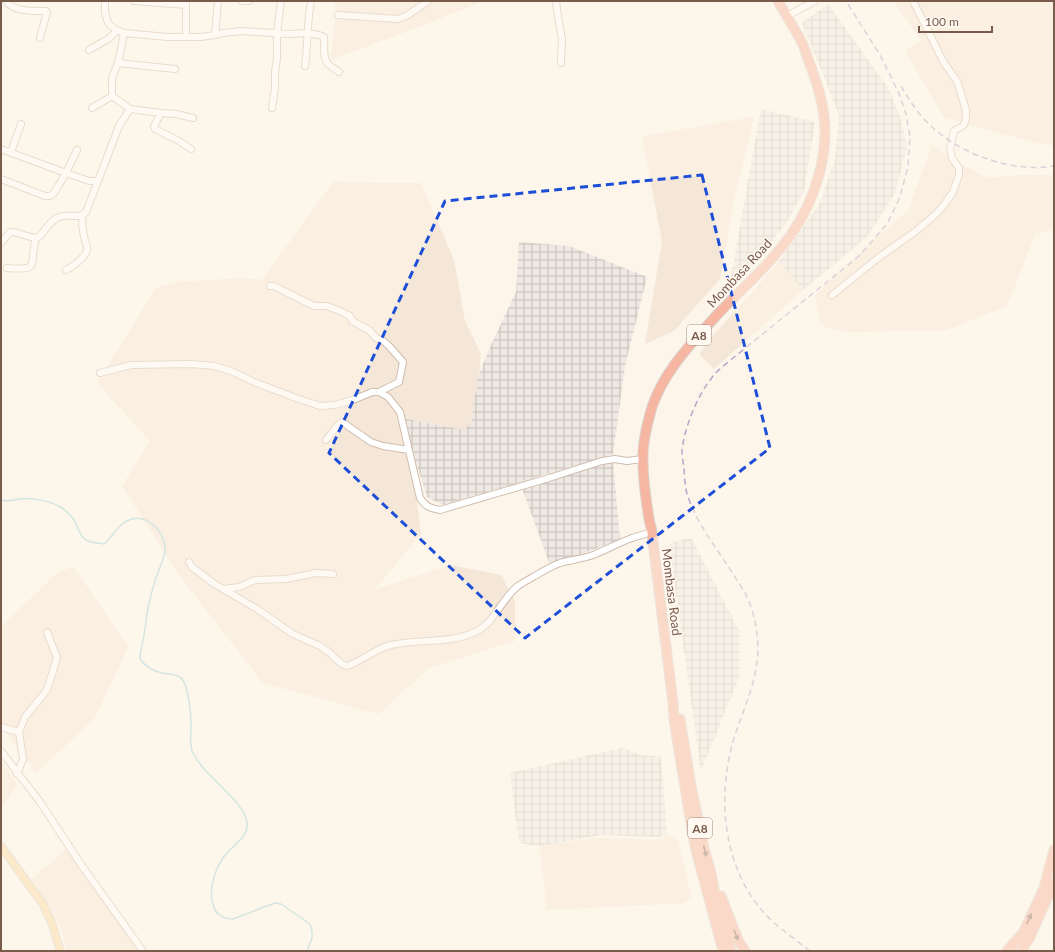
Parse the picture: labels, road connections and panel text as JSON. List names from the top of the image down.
{
  "streets": {
    "highway": ["Mombasa Road", "A8"]
  },
  "scale_bar": "100 m"
}
